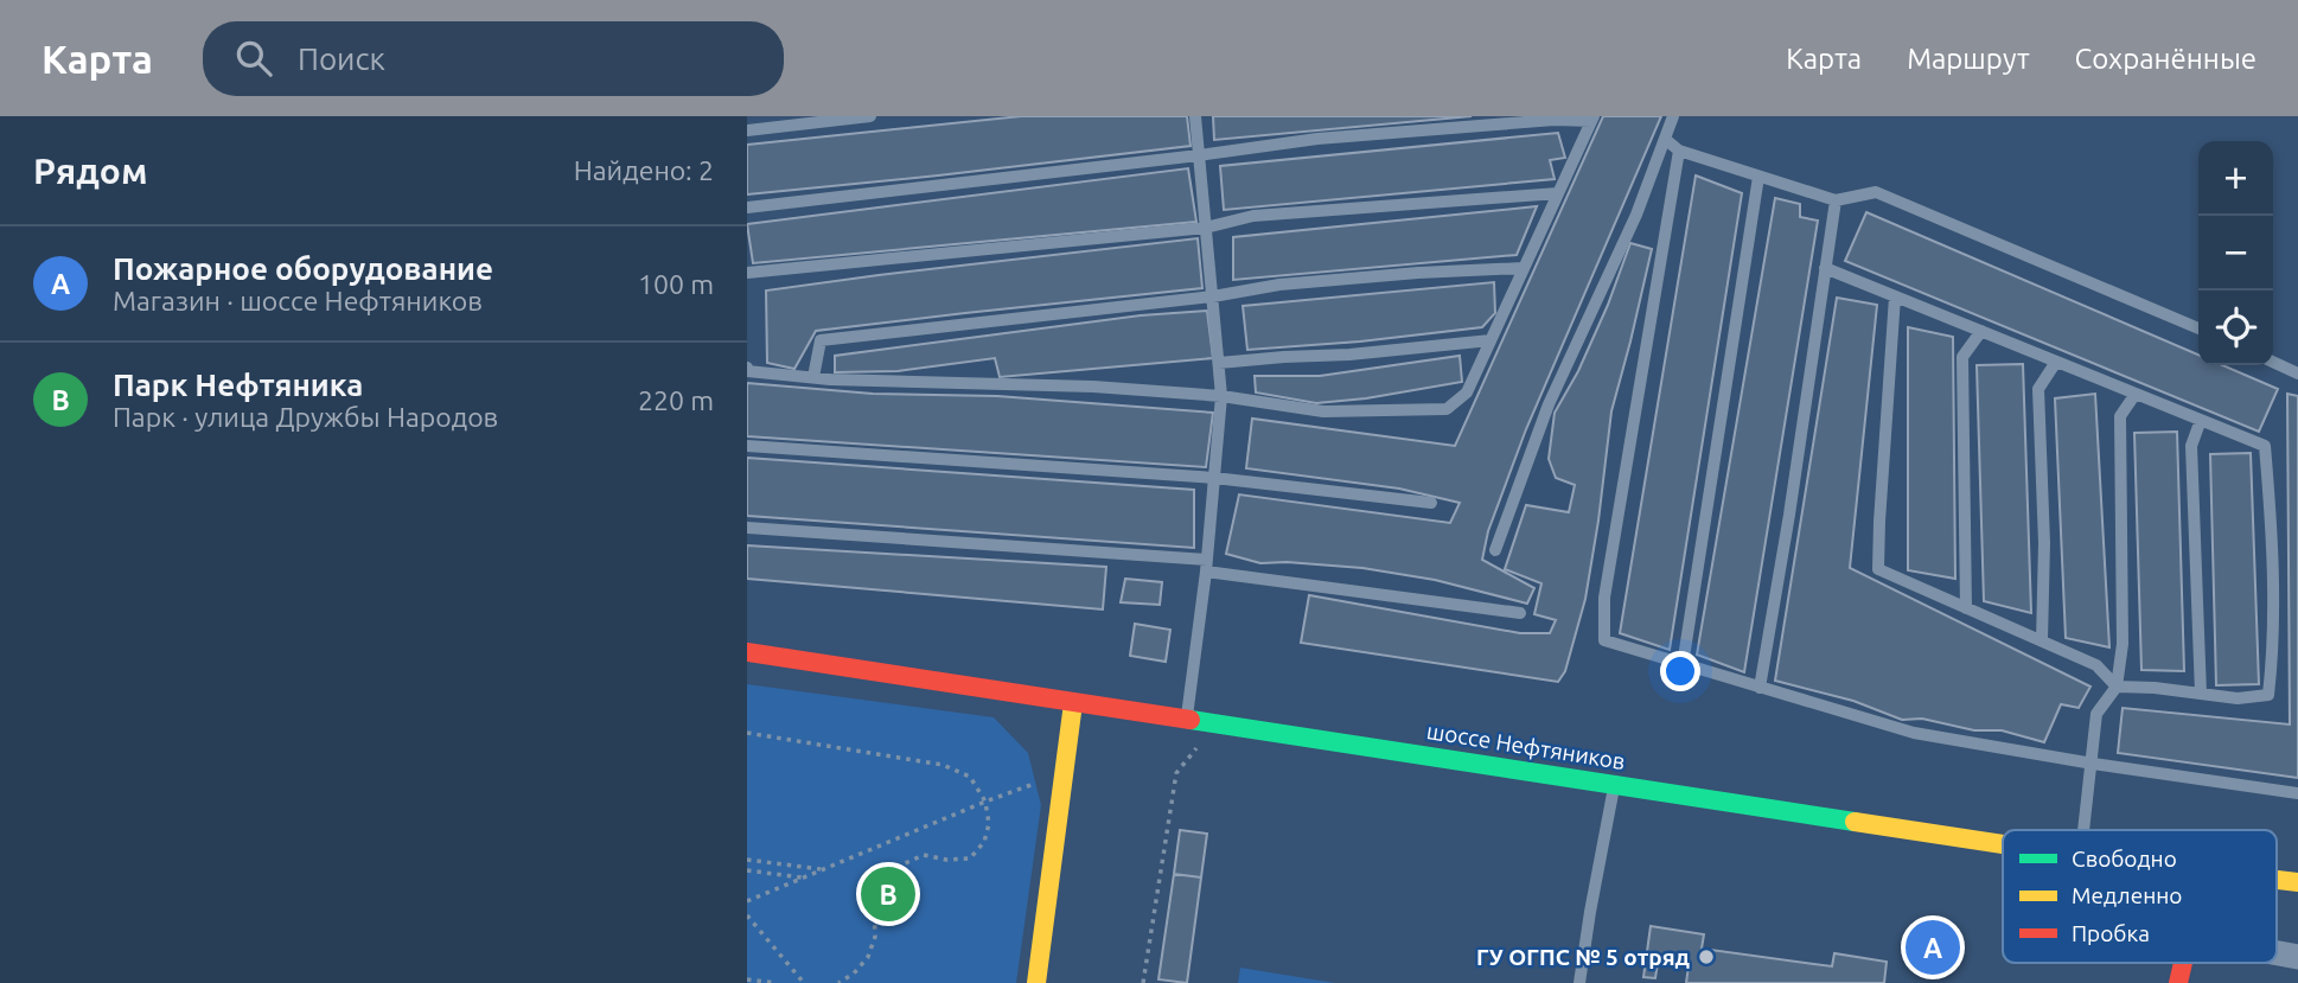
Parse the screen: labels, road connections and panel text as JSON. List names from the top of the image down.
{
  "streets": {
    "main road": ["шоссе Нефтяников"]
  },
  "places": ["ГУ ОГПС № 5 отряд"],
  "legend": ["Свободно", "Медленно", "Пробка"],
  "page": {
    "header": "Карта",
    "search": "Поиск",
    "nav": ["Карта", "Маршрут", "Сохранённые"],
    "heading": ["Рядом", "Найдено: 2"],
    "map_buttons": ["+", "−"],
    "list": [
      {
        "mark": "A",
        "name": "Пожарное оборудование",
        "note": "Магазин · шоссе Нефтяников",
        "value": "100 m"
      },
      {
        "mark": "B",
        "name": "Парк Нефтяника",
        "note": "Парк · улица Дружбы Народов",
        "value": "220 m"
      }
    ],
    "pins": ["B", "A"]
  }
}
